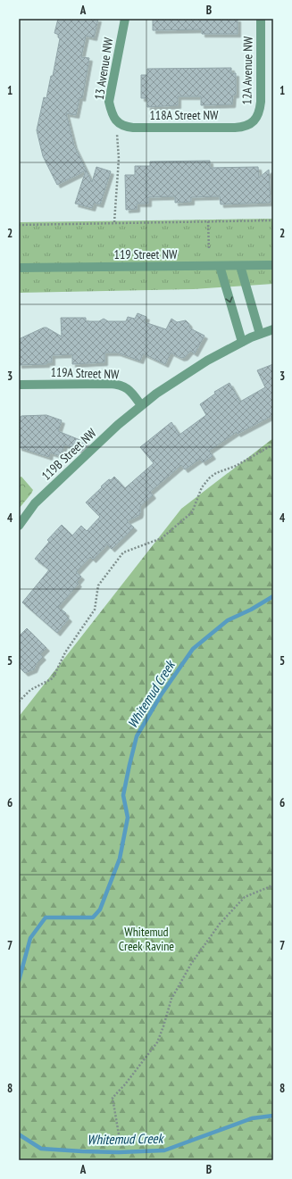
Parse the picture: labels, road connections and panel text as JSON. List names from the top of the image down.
{
  "streets": {
    "street": [
      "13 Avenue NW",
      "12A Avenue NW",
      "118A Street NW",
      "119 Street NW",
      "119A Street NW",
      "119B Street NW"
    ]
  },
  "crossings": [
    ["13 Avenue NW", "118A Street NW"],
    ["12A Avenue NW", "118A Street NW"],
    ["119A Street NW", "119B Street NW"]
  ],
  "water": ["Whitemud Creek"],
  "parks": ["Whitemud Creek Ravine"],
  "grid": {
    "columns": ["A", "B"],
    "rows": [
      "1",
      "2",
      "3",
      "4",
      "5",
      "6",
      "7",
      "8"
    ]
  }
}
